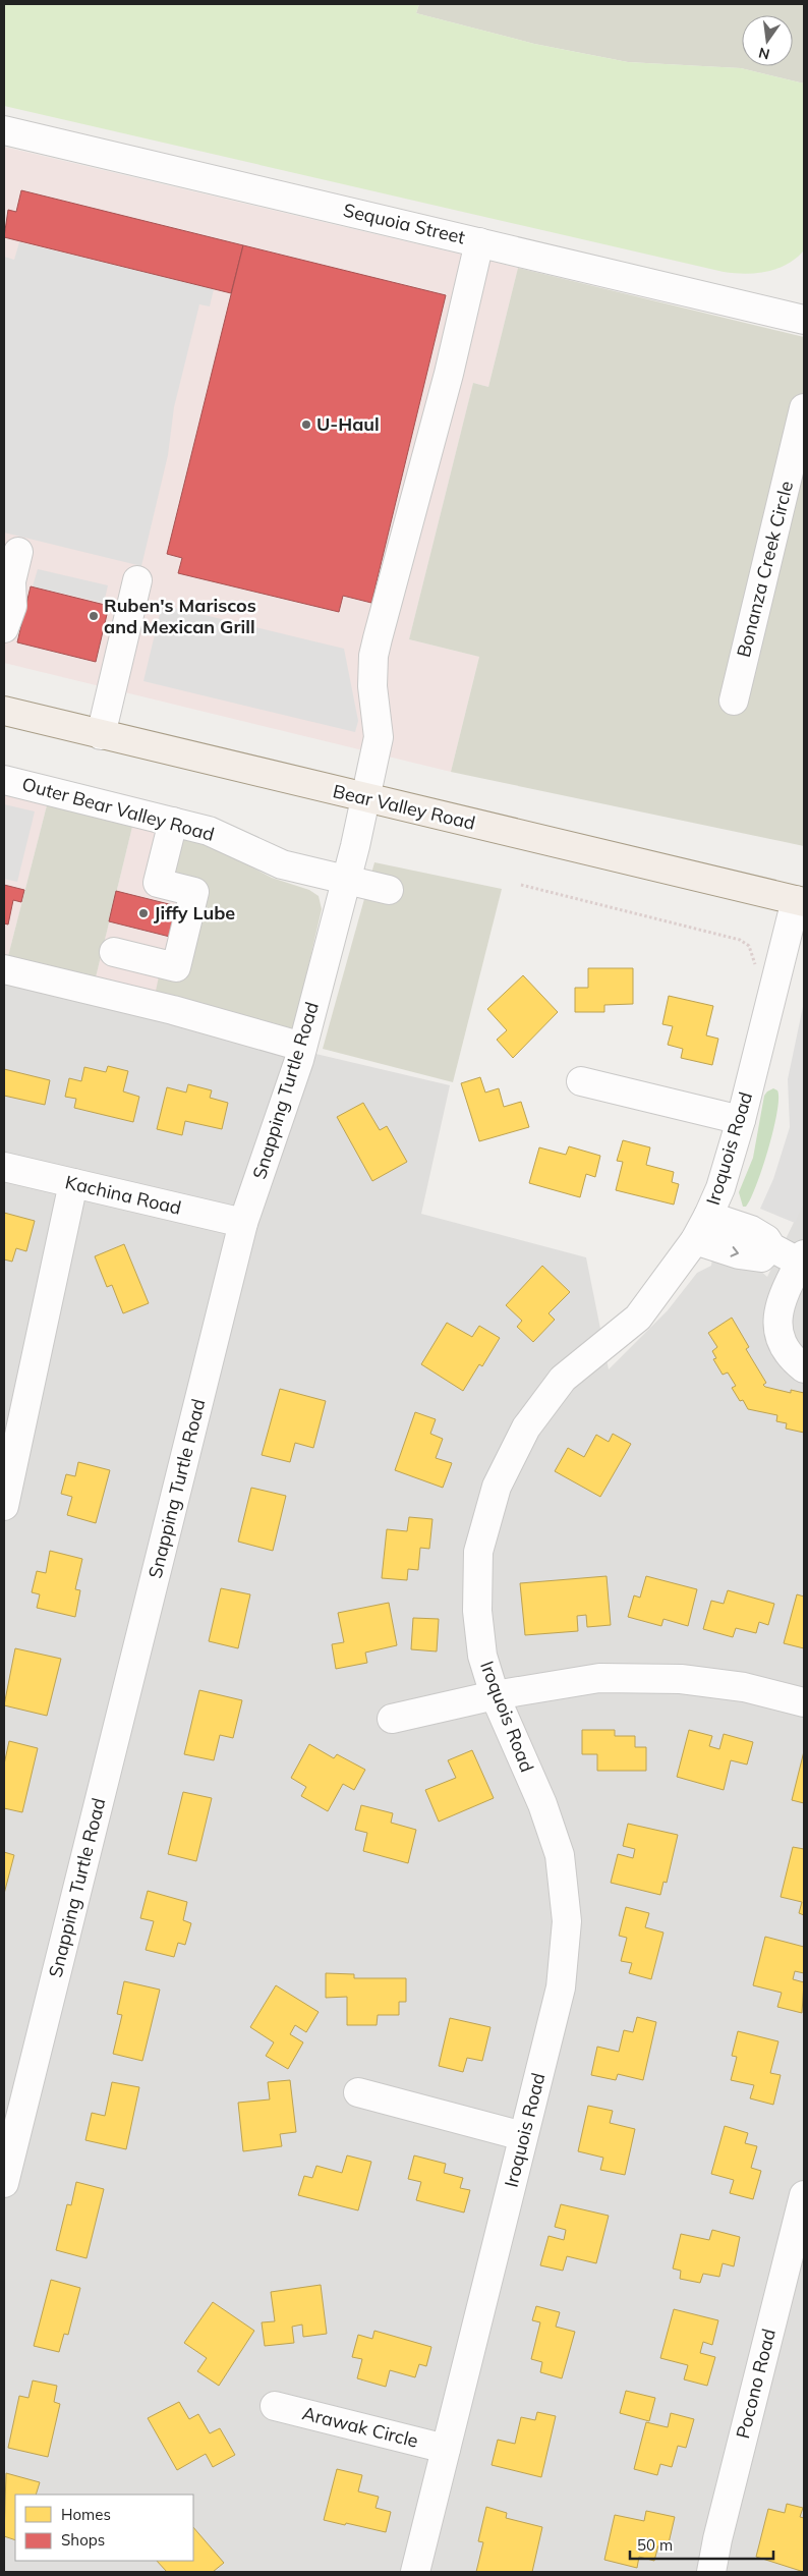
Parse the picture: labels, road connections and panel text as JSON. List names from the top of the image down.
{
  "streets": {
    "main road": ["Bear Valley Road"],
    "street": [
      "Sequoia Street",
      "Bonanza Creek Circle",
      "Outer Bear Valley Road",
      "Snapping Turtle Road",
      "Iroquois Road",
      "Kachina Road",
      "Pocono Road",
      "Arawak Circle"
    ]
  },
  "crossings": [
    ["Sequoia Street", "Snapping Turtle Road"],
    ["Bear Valley Road", "Snapping Turtle Road"],
    ["Bear Valley Road", "Iroquois Road"],
    ["Outer Bear Valley Road", "Snapping Turtle Road"],
    ["Snapping Turtle Road", "Kachina Road"],
    ["Iroquois Road", "Arawak Circle"]
  ],
  "places": ["U-Haul", "Ruben's Mariscos and Mexican Grill", "Jiffy Lube"],
  "legend": ["Homes", "Shops"],
  "scale_bar": "50 m",
  "north": "bottom"
}
